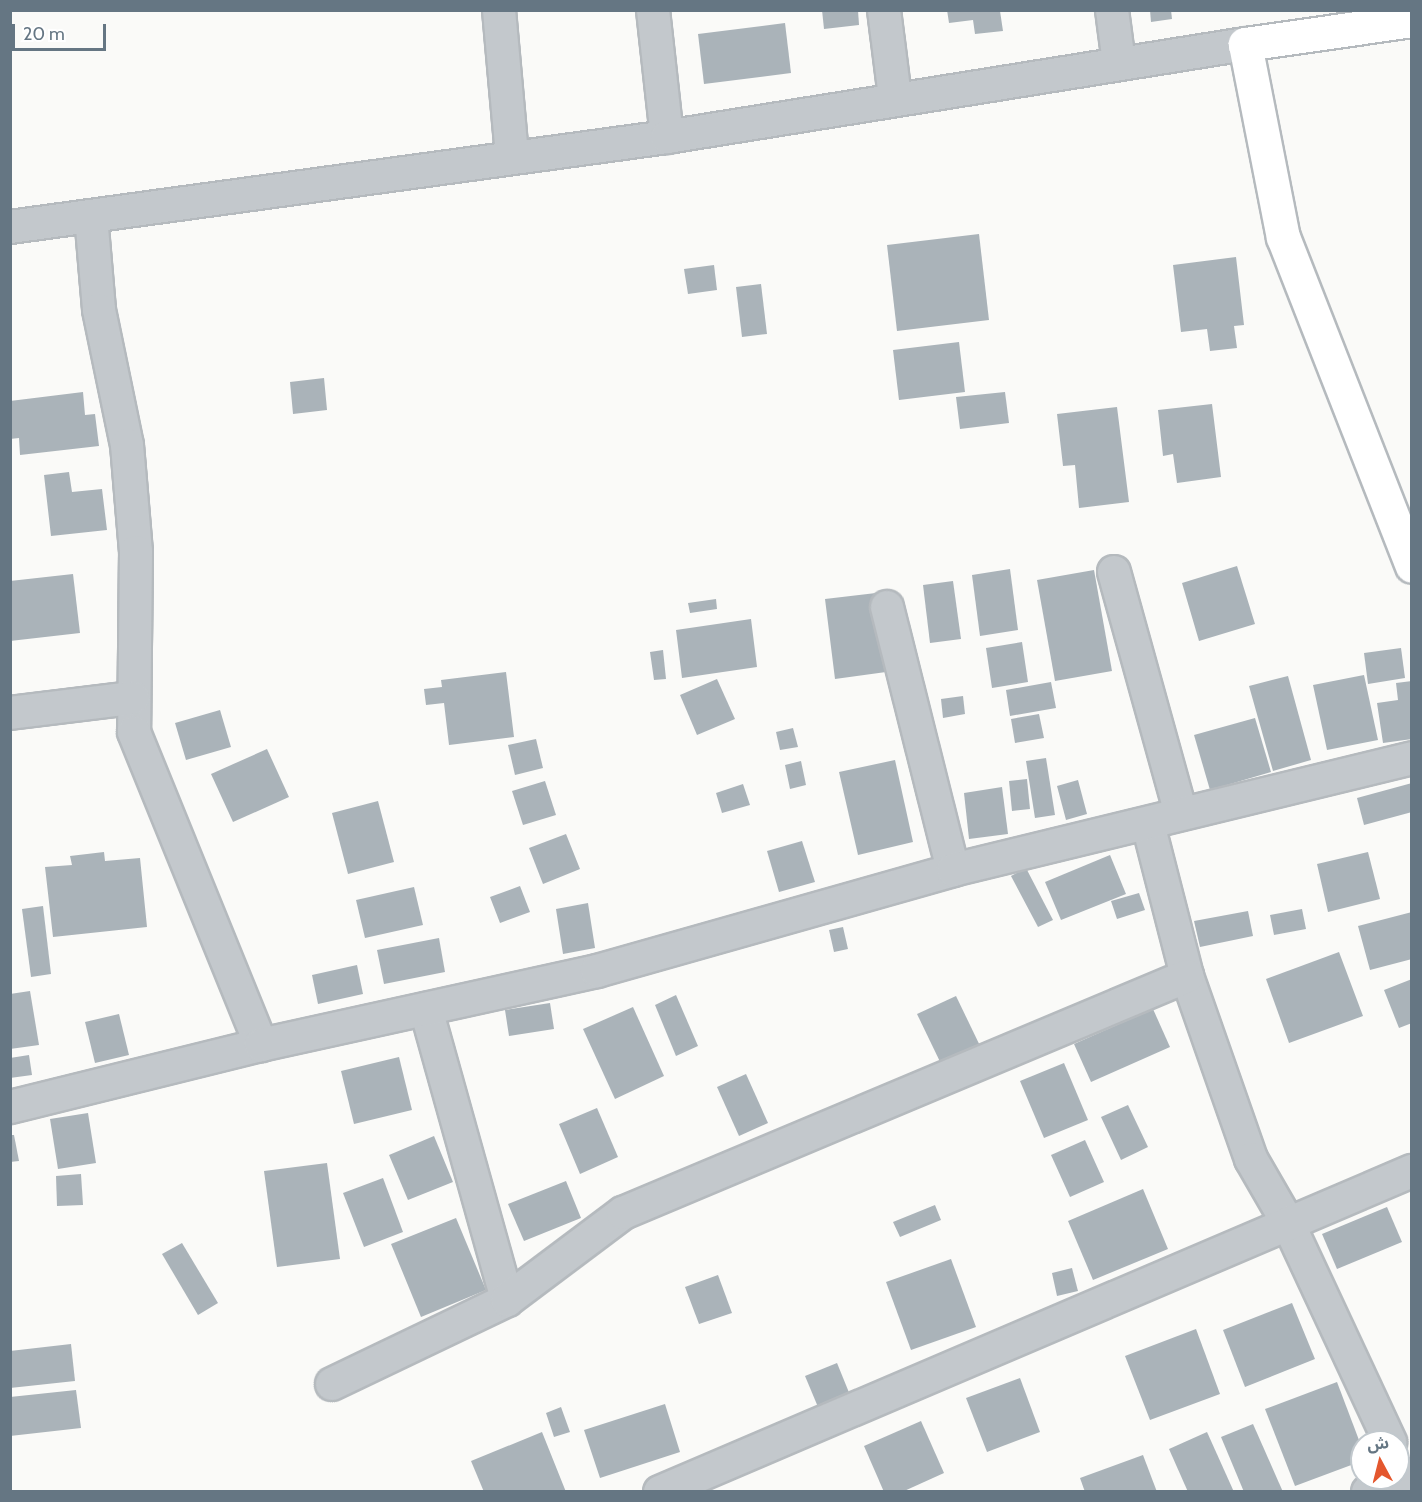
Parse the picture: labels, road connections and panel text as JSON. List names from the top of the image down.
{
  "scale_bar": "20 m",
  "north": "top"
}
